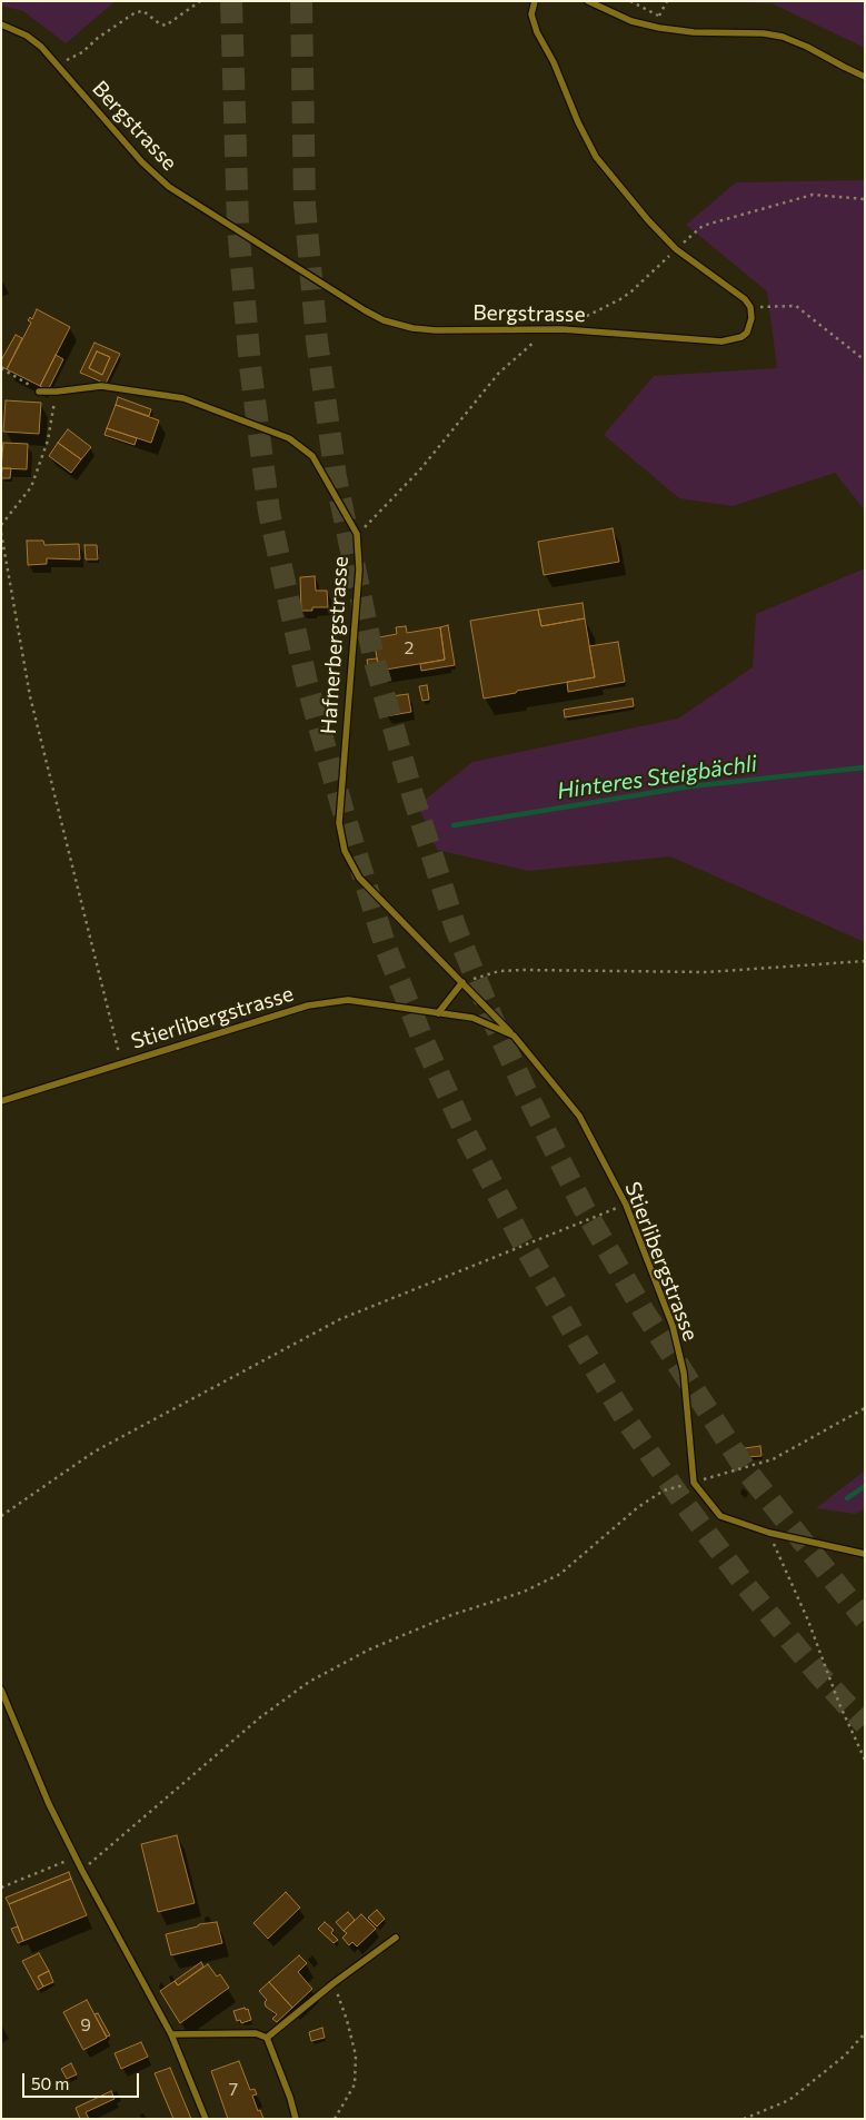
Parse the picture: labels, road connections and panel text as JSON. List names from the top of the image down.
{
  "streets": {
    "lane": ["Bergstrasse", "Hafnerbergstrasse", "Stierlibergstrasse"]
  },
  "crossings": [
    ["Hafnerbergstrasse", "Stierlibergstrasse"]
  ],
  "water": ["Hinteres Steigbächli"],
  "house_numbers": ["2", "9", "7"],
  "scale_bar": "50 m"
}
